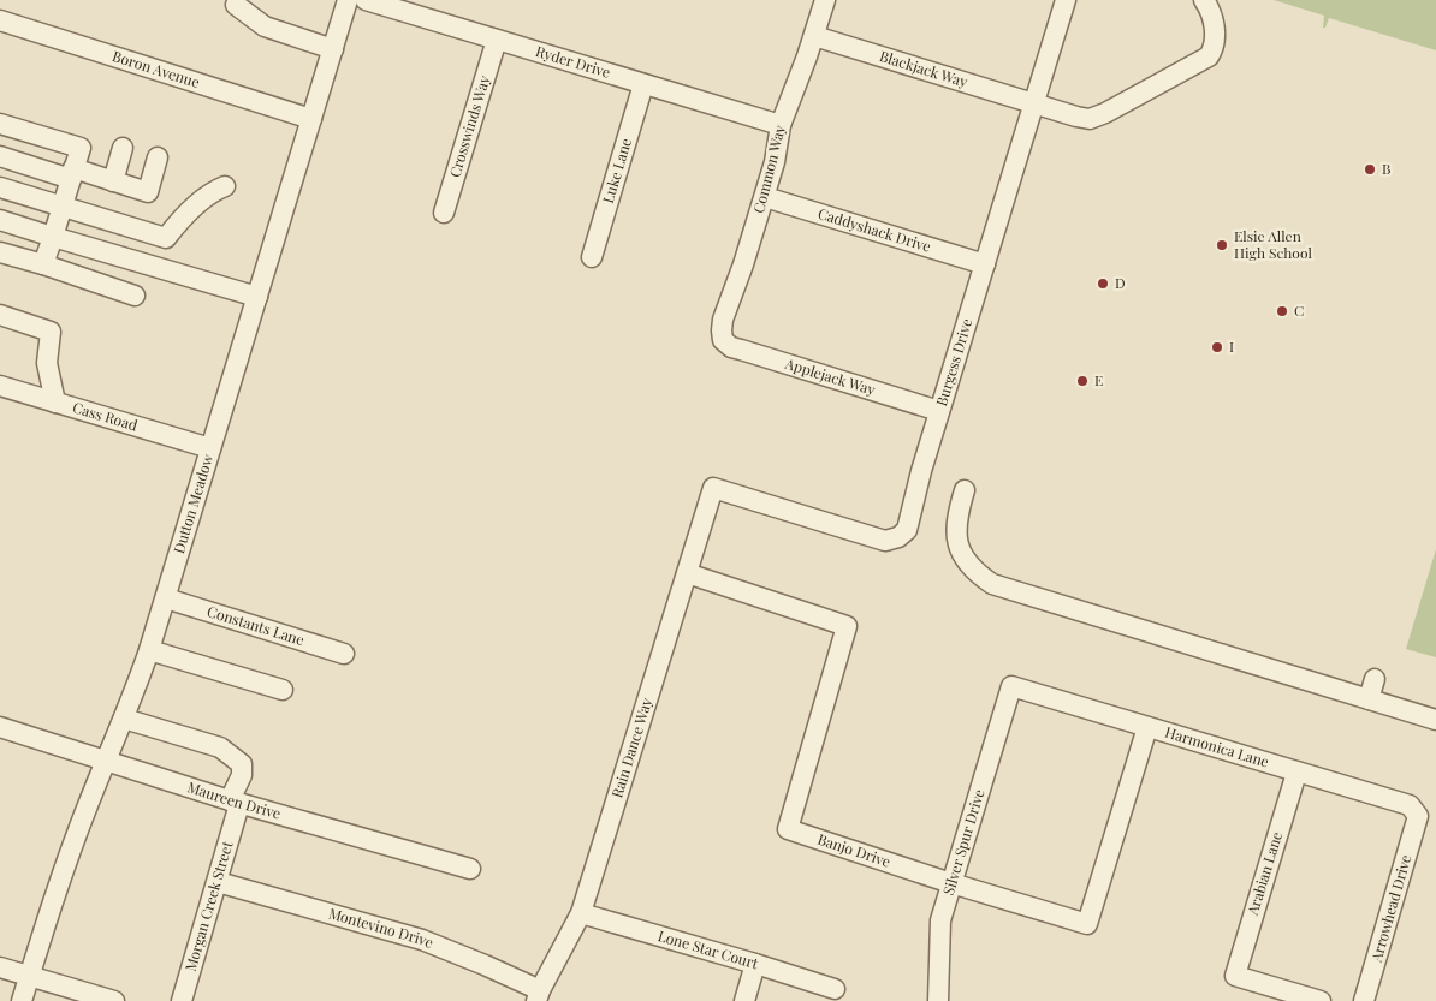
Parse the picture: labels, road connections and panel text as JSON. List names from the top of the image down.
{
  "streets": {
    "street": [
      "Ryder Drive",
      "Blackjack Way",
      "Boron Avenue",
      "Crosswinds Way",
      "Common Way",
      "Luke Lane",
      "Caddyshack Drive",
      "Burgess Drive",
      "Applejack Way",
      "Cass Road",
      "Dutton Meadow",
      "Constants Lane",
      "Rain Dance Way",
      "Harmonica Lane",
      "Maureen Drive",
      "Silver Spur Drive",
      "Banjo Drive",
      "Arabian Lane",
      "Morgan Creek Street",
      "Arrowhead Drive",
      "Montevino Drive",
      "Lone Star Court"
    ]
  },
  "crossings": [
    ["Ryder Drive", "Crosswinds Way"],
    ["Ryder Drive", "Common Way"],
    ["Ryder Drive", "Luke Lane"],
    ["Blackjack Way", "Common Way"],
    ["Blackjack Way", "Burgess Drive"],
    ["Boron Avenue", "Dutton Meadow"],
    ["Common Way", "Caddyshack Drive"],
    ["Common Way", "Applejack Way"],
    ["Caddyshack Drive", "Burgess Drive"],
    ["Burgess Drive", "Applejack Way"],
    ["Burgess Drive", "Rain Dance Way"],
    ["Cass Road", "Dutton Meadow"],
    ["Dutton Meadow", "Constants Lane"],
    ["Dutton Meadow", "Maureen Drive"],
    ["Dutton Meadow", "Morgan Creek Street"],
    ["Rain Dance Way", "Banjo Drive"],
    ["Rain Dance Way", "Montevino Drive"],
    ["Rain Dance Way", "Lone Star Court"],
    ["Harmonica Lane", "Silver Spur Drive"],
    ["Harmonica Lane", "Banjo Drive"],
    ["Harmonica Lane", "Arabian Lane"],
    ["Harmonica Lane", "Arrowhead Drive"],
    ["Maureen Drive", "Morgan Creek Street"],
    ["Silver Spur Drive", "Banjo Drive"],
    ["Morgan Creek Street", "Montevino Drive"]
  ],
  "places": [
    "B",
    "Elsie Allen High School",
    "D",
    "C",
    "I",
    "E"
  ]
}
